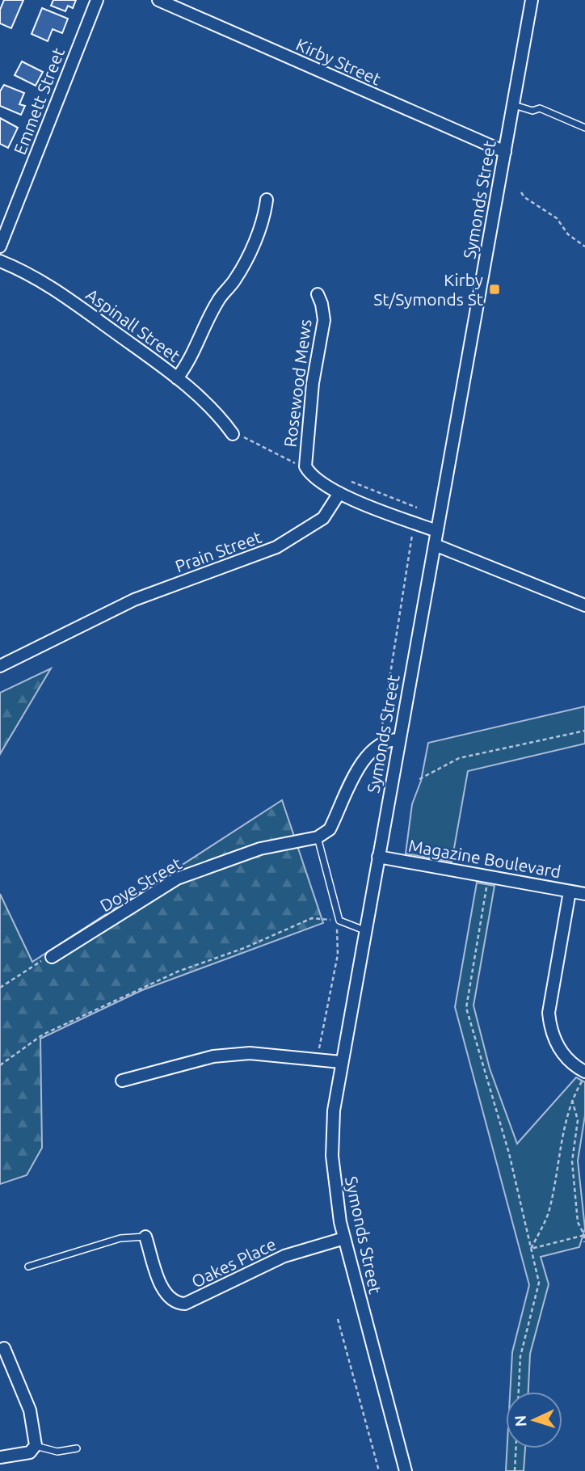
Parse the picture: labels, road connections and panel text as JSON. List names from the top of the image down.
{
  "streets": {
    "street": [
      "Kirby Street",
      "Emmett Street",
      "Symonds Street",
      "Aspinall Street",
      "Rosewood Mews",
      "Prain Street",
      "Magazine Boulevard",
      "Doye Street",
      "Oakes Place"
    ]
  },
  "crossings": [
    ["Kirby Street", "Symonds Street"],
    ["Symonds Street", "Magazine Boulevard"],
    ["Symonds Street", "Oakes Place"],
    ["Rosewood Mews", "Prain Street"]
  ],
  "places": {
    "transit": ["Kirby St/Symonds St"]
  },
  "north": "left"
}
